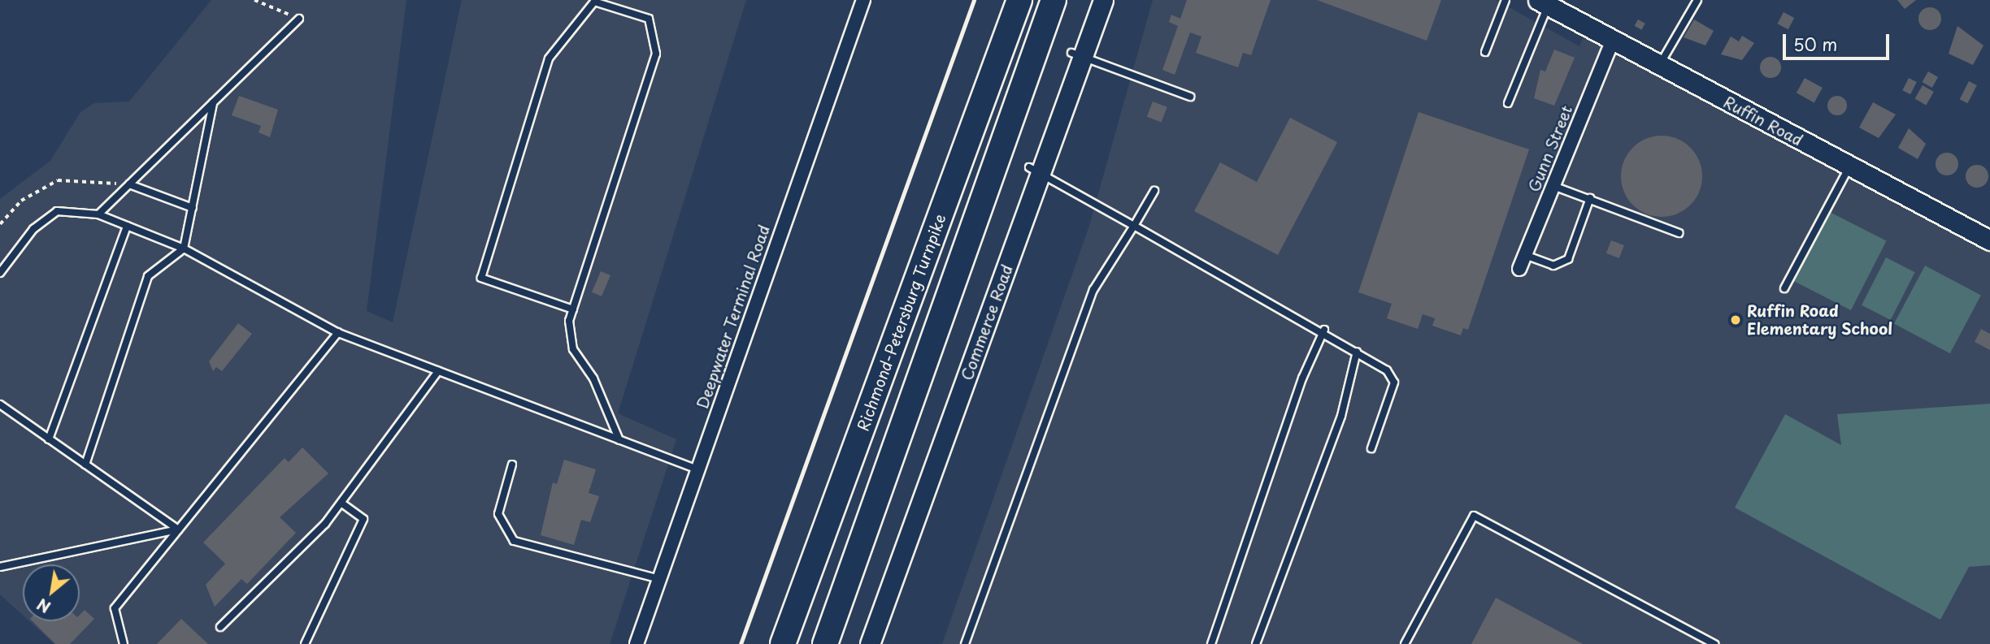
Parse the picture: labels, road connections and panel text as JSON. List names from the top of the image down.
{
  "streets": {
    "highway": ["Richmond-Petersburg Turnpike"],
    "main road": ["Ruffin Road", "Commerce Road"],
    "street": ["Gunn Street", "Deepwater Terminal Road"]
  },
  "crossings": [
    ["Ruffin Road", "Gunn Street"]
  ],
  "places": ["Ruffin Road Elementary School"],
  "scale_bar": "50 m",
  "north": "bottom left"
}
